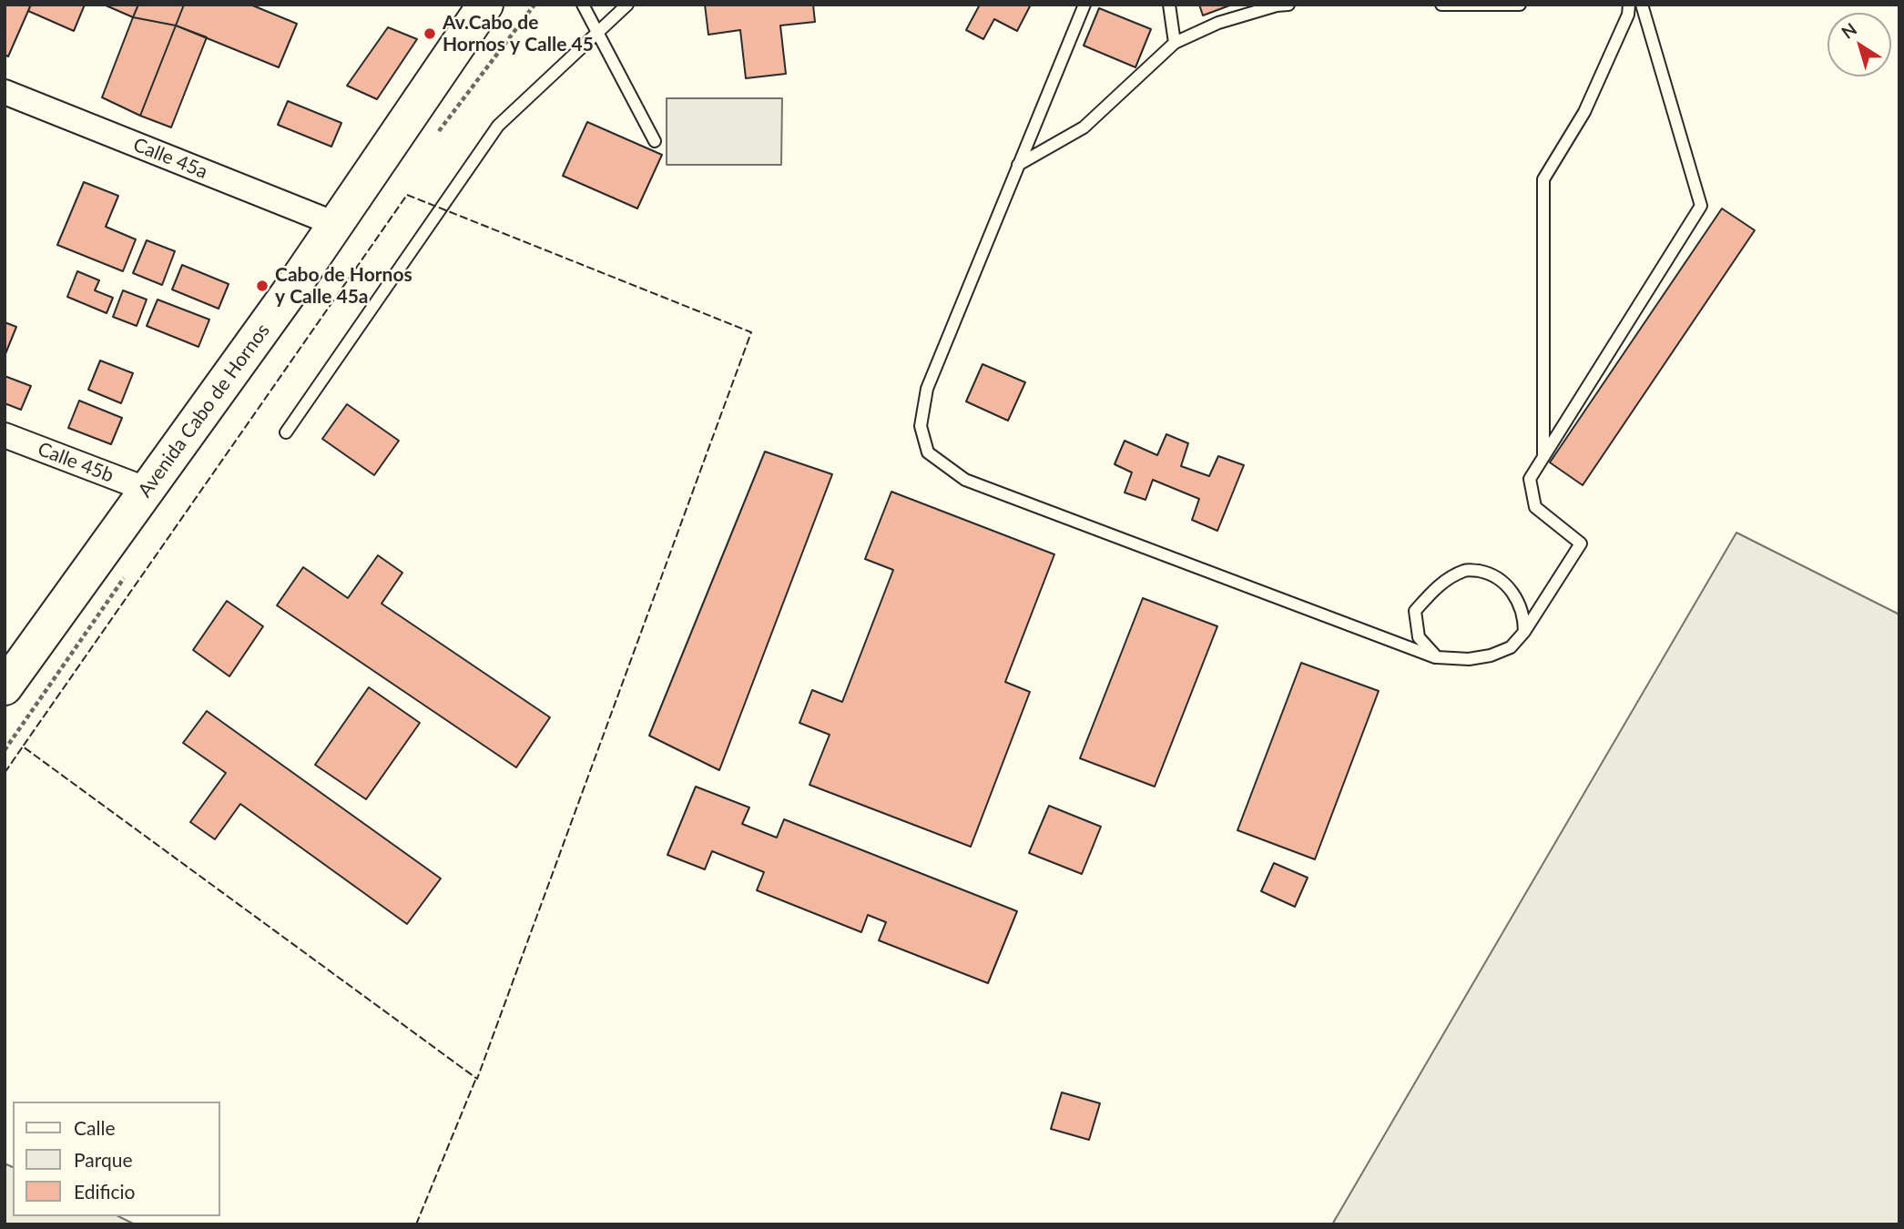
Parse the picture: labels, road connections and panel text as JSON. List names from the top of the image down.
{
  "streets": {
    "main road": ["Avenida Cabo de Hornos"],
    "street": ["Calle 45a", "Calle 45b"]
  },
  "crossings": [
    ["Calle 45a", "Avenida Cabo de Hornos"],
    ["Avenida Cabo de Hornos", "Calle 45b"]
  ],
  "places": ["Av.Cabo de Hornos y Calle 45", "Cabo de Hornos y Calle 45a"],
  "legend": ["Calle", "Parque", "Edificio"],
  "north": "top left"
}
